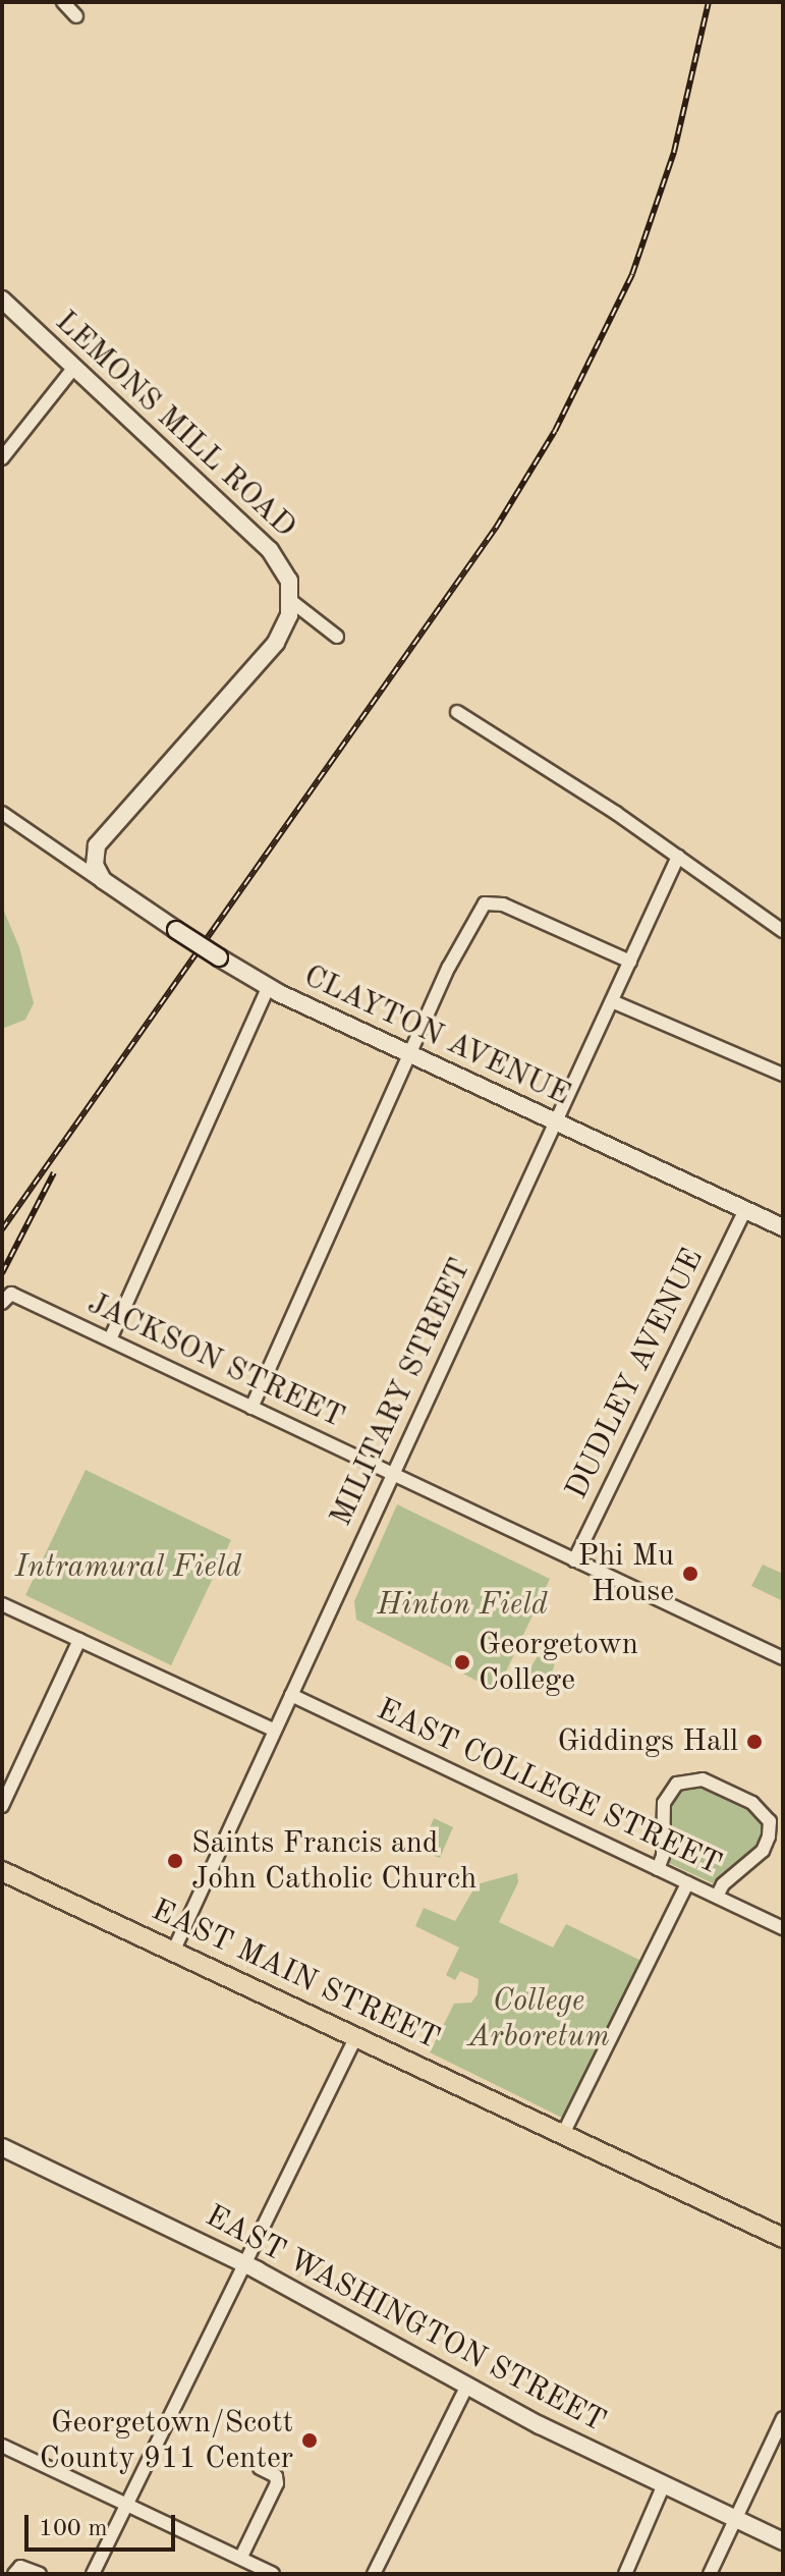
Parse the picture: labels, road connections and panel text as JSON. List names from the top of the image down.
{
  "streets": {
    "main road": ["EAST MAIN STREET"],
    "street": [
      "LEMONS MILL ROAD",
      "CLAYTON AVENUE",
      "JACKSON STREET",
      "DUDLEY AVENUE",
      "MILITARY STREET",
      "EAST COLLEGE STREET",
      "EAST WASHINGTON STREET"
    ]
  },
  "crossings": [
    ["CLAYTON AVENUE", "DUDLEY AVENUE"],
    ["CLAYTON AVENUE", "MILITARY STREET"],
    ["JACKSON STREET", "DUDLEY AVENUE"],
    ["JACKSON STREET", "MILITARY STREET"],
    ["MILITARY STREET", "EAST COLLEGE STREET"],
    ["MILITARY STREET", "EAST MAIN STREET"]
  ],
  "parks": ["Intramural Field", "Hinton Field", "College Arboretum"],
  "places": [
    "Phi Mu House",
    "Georgetown College",
    "Giddings Hall",
    "Saints Francis and John Catholic Church",
    "Georgetown/Scott County 911 Center"
  ],
  "scale_bar": "100 m"
}
